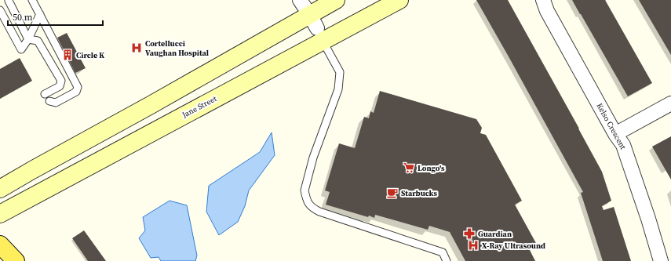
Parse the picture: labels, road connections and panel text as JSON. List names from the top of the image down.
{
  "streets": {
    "main road": ["Jane Street"],
    "street": ["Kelso Crescent"]
  },
  "places": {
    "hospital": ["Cortellucci Vaughan Hospital", "X-Ray Ultrasound"],
    "building": ["Circle K"],
    "supermarket": ["Longo's"],
    "cafe": ["Starbucks"],
    "pharmacy": ["Guardian"]
  },
  "scale_bar": "50 m"
}
